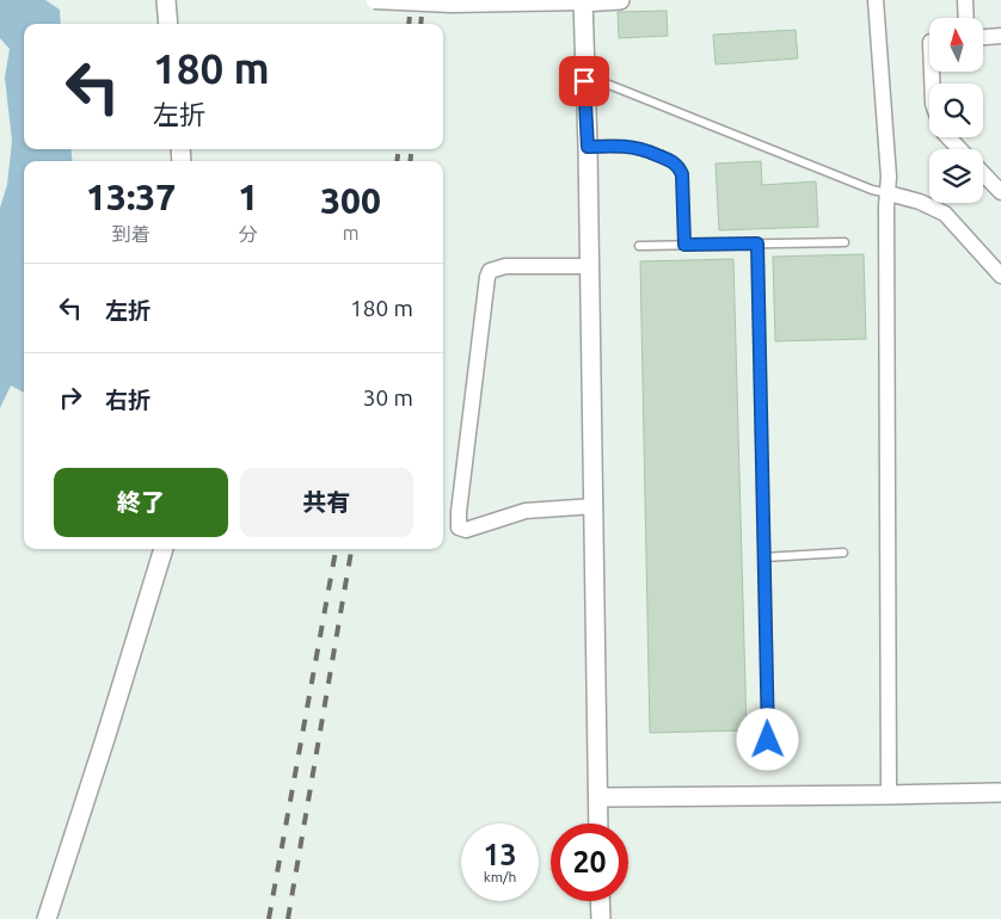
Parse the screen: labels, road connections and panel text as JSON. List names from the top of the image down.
{
  "north": "top",
  "page": {
    "turn": ["180 m", "左折"],
    "eta": [
      "13:37",
      "到着",
      "1",
      "分",
      "300",
      "m"
    ],
    "list": [
      {
        "name": "左折",
        "value": "180 m"
      },
      {
        "name": "右折",
        "value": "30 m"
      }
    ],
    "buttons": ["終了", "共有"],
    "speed": "13 km/h",
    "limit": "20"
  }
}
